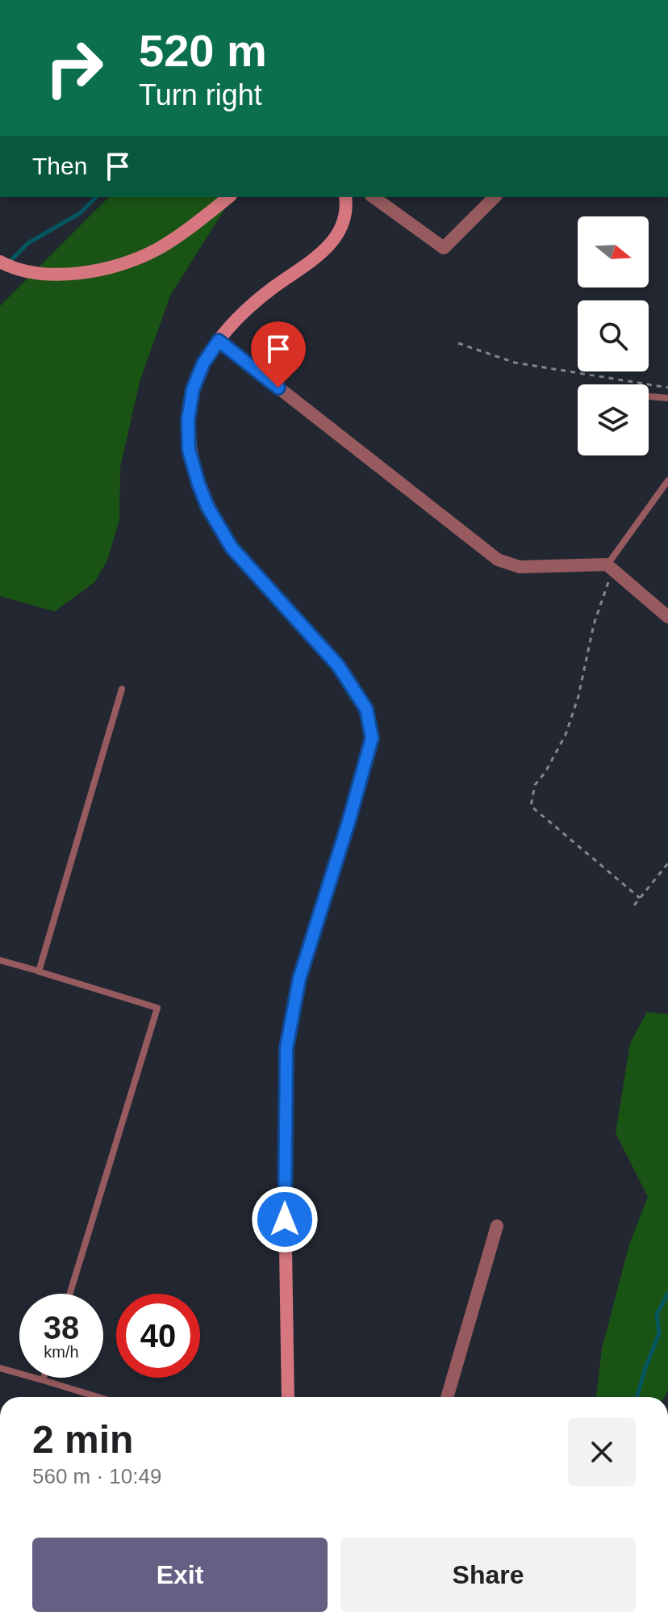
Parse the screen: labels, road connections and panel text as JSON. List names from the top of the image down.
{
  "north": "right",
  "page": {
    "turn": ["520 m", "Turn right"],
    "then": "Then",
    "speed": "38 km/h",
    "limit": "40",
    "heading": ["2 min", "560 m · 10:49"],
    "buttons": ["Exit", "Share"]
  }
}
